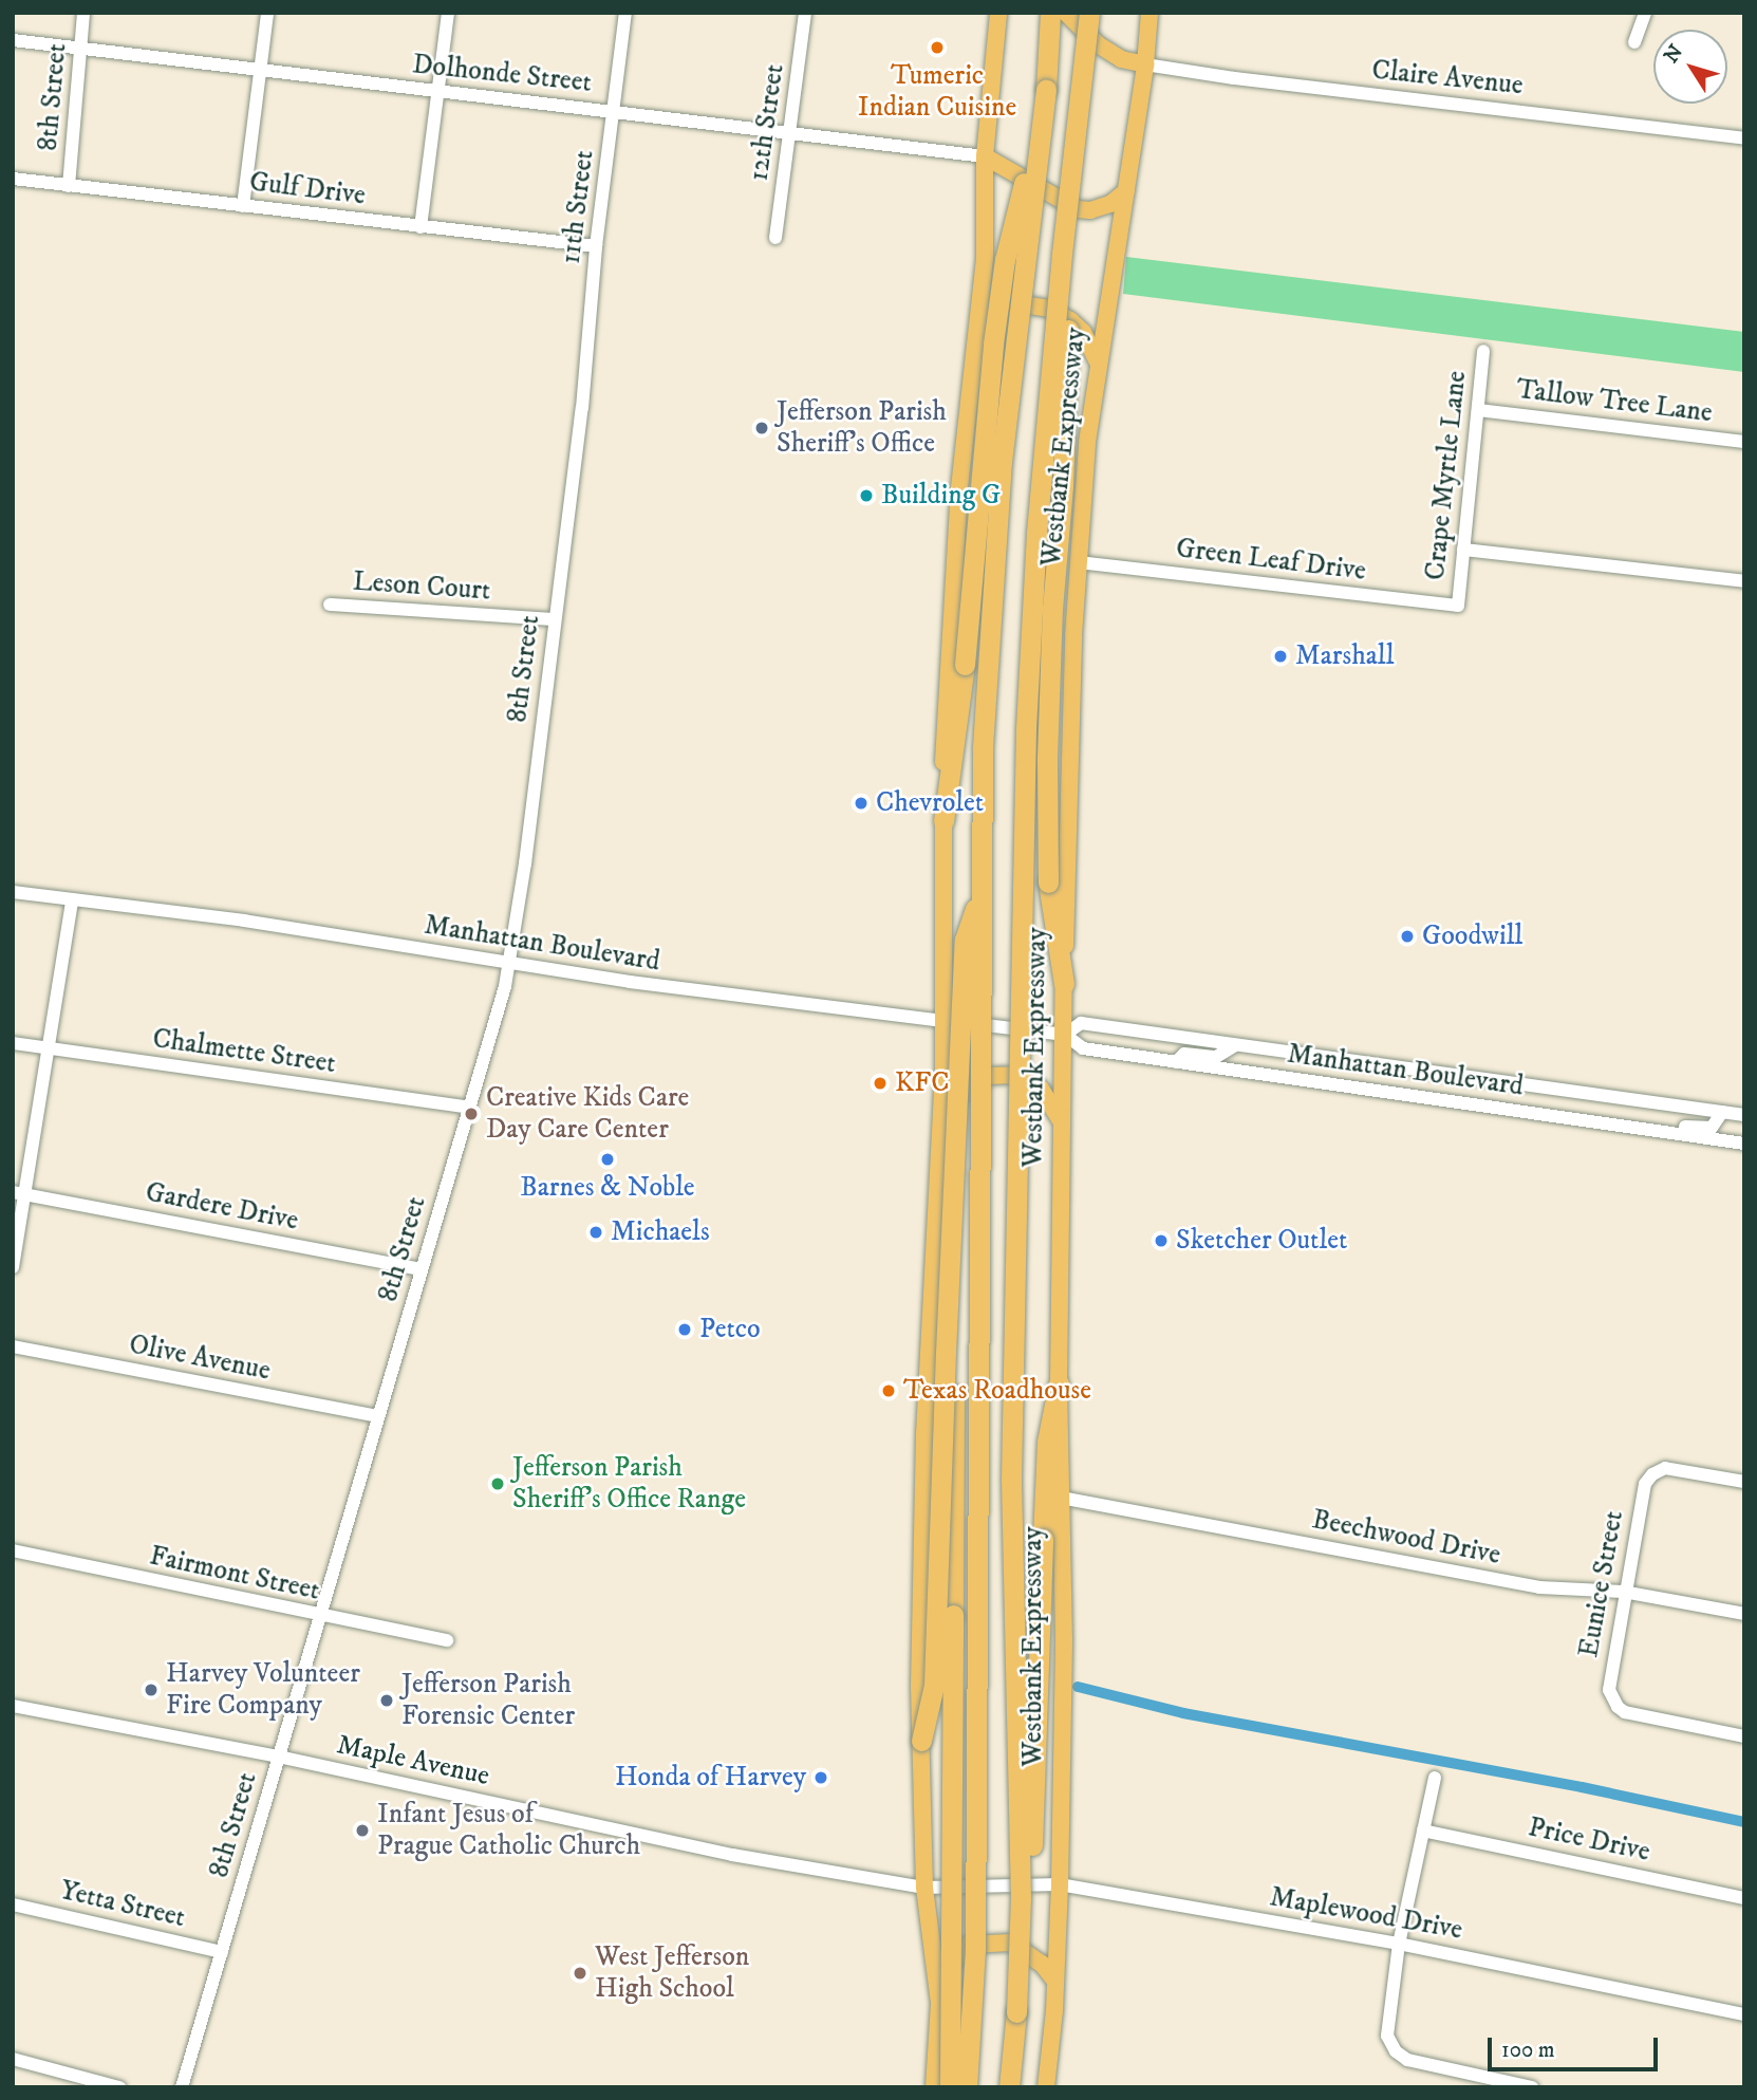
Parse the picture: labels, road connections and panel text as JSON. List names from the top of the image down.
{
  "streets": {
    "highway": ["Westbank Expressway"],
    "street": [
      "Dolhonde Street",
      "Claire Avenue",
      "8th Street",
      "12th Street",
      "Gulf Drive",
      "11th Street",
      "Tallow Tree Lane",
      "Crape Myrtle Lane",
      "Green Leaf Drive",
      "Leson Court",
      "Manhattan Boulevard",
      "Chalmette Street",
      "Gardere Drive",
      "Olive Avenue",
      "Beechwood Drive",
      "Fairmont Street",
      "Eunice Street",
      "Maple Avenue",
      "Price Drive",
      "Yetta Street",
      "Maplewood Drive"
    ]
  },
  "crossings": [
    ["Dolhonde Street", "8th Street"],
    ["Dolhonde Street", "12th Street"],
    ["Dolhonde Street", "11th Street"],
    ["Claire Avenue", "Westbank Expressway"],
    ["8th Street", "Gulf Drive"],
    ["8th Street", "11th Street"],
    ["8th Street", "Leson Court"],
    ["8th Street", "Manhattan Boulevard"],
    ["8th Street", "Chalmette Street"],
    ["8th Street", "Gardere Drive"],
    ["8th Street", "Olive Avenue"],
    ["8th Street", "Fairmont Street"],
    ["8th Street", "Maple Avenue"],
    ["8th Street", "Yetta Street"],
    ["Gulf Drive", "11th Street"],
    ["Tallow Tree Lane", "Crape Myrtle Lane"],
    ["Westbank Expressway", "Green Leaf Drive"],
    ["Westbank Expressway", "Manhattan Boulevard"],
    ["Westbank Expressway", "Beechwood Drive"],
    ["Westbank Expressway", "Maplewood Drive"],
    ["Crape Myrtle Lane", "Green Leaf Drive"],
    ["Beechwood Drive", "Eunice Street"],
    ["Maple Avenue", "Maplewood Drive"]
  ],
  "places": [
    "Tumeric Indian Cuisine",
    "Jefferson Parish Sheriff's Office",
    "Building G",
    "Marshall",
    "Chevrolet",
    "Goodwill",
    "KFC",
    "Creative Kids Care Day Care Center",
    "Barnes & Noble",
    "Michaels",
    "Sketcher Outlet",
    "Petco",
    "Texas Roadhouse",
    "Jefferson Parish Sheriff's Office Range",
    "Harvey Volunteer Fire Company",
    "Jefferson Parish Forensic Center",
    "Honda of Harvey",
    "Infant Jesus of Prague Catholic Church",
    "West Jefferson High School"
  ],
  "scale_bar": "100 m",
  "north": "top left"
}
